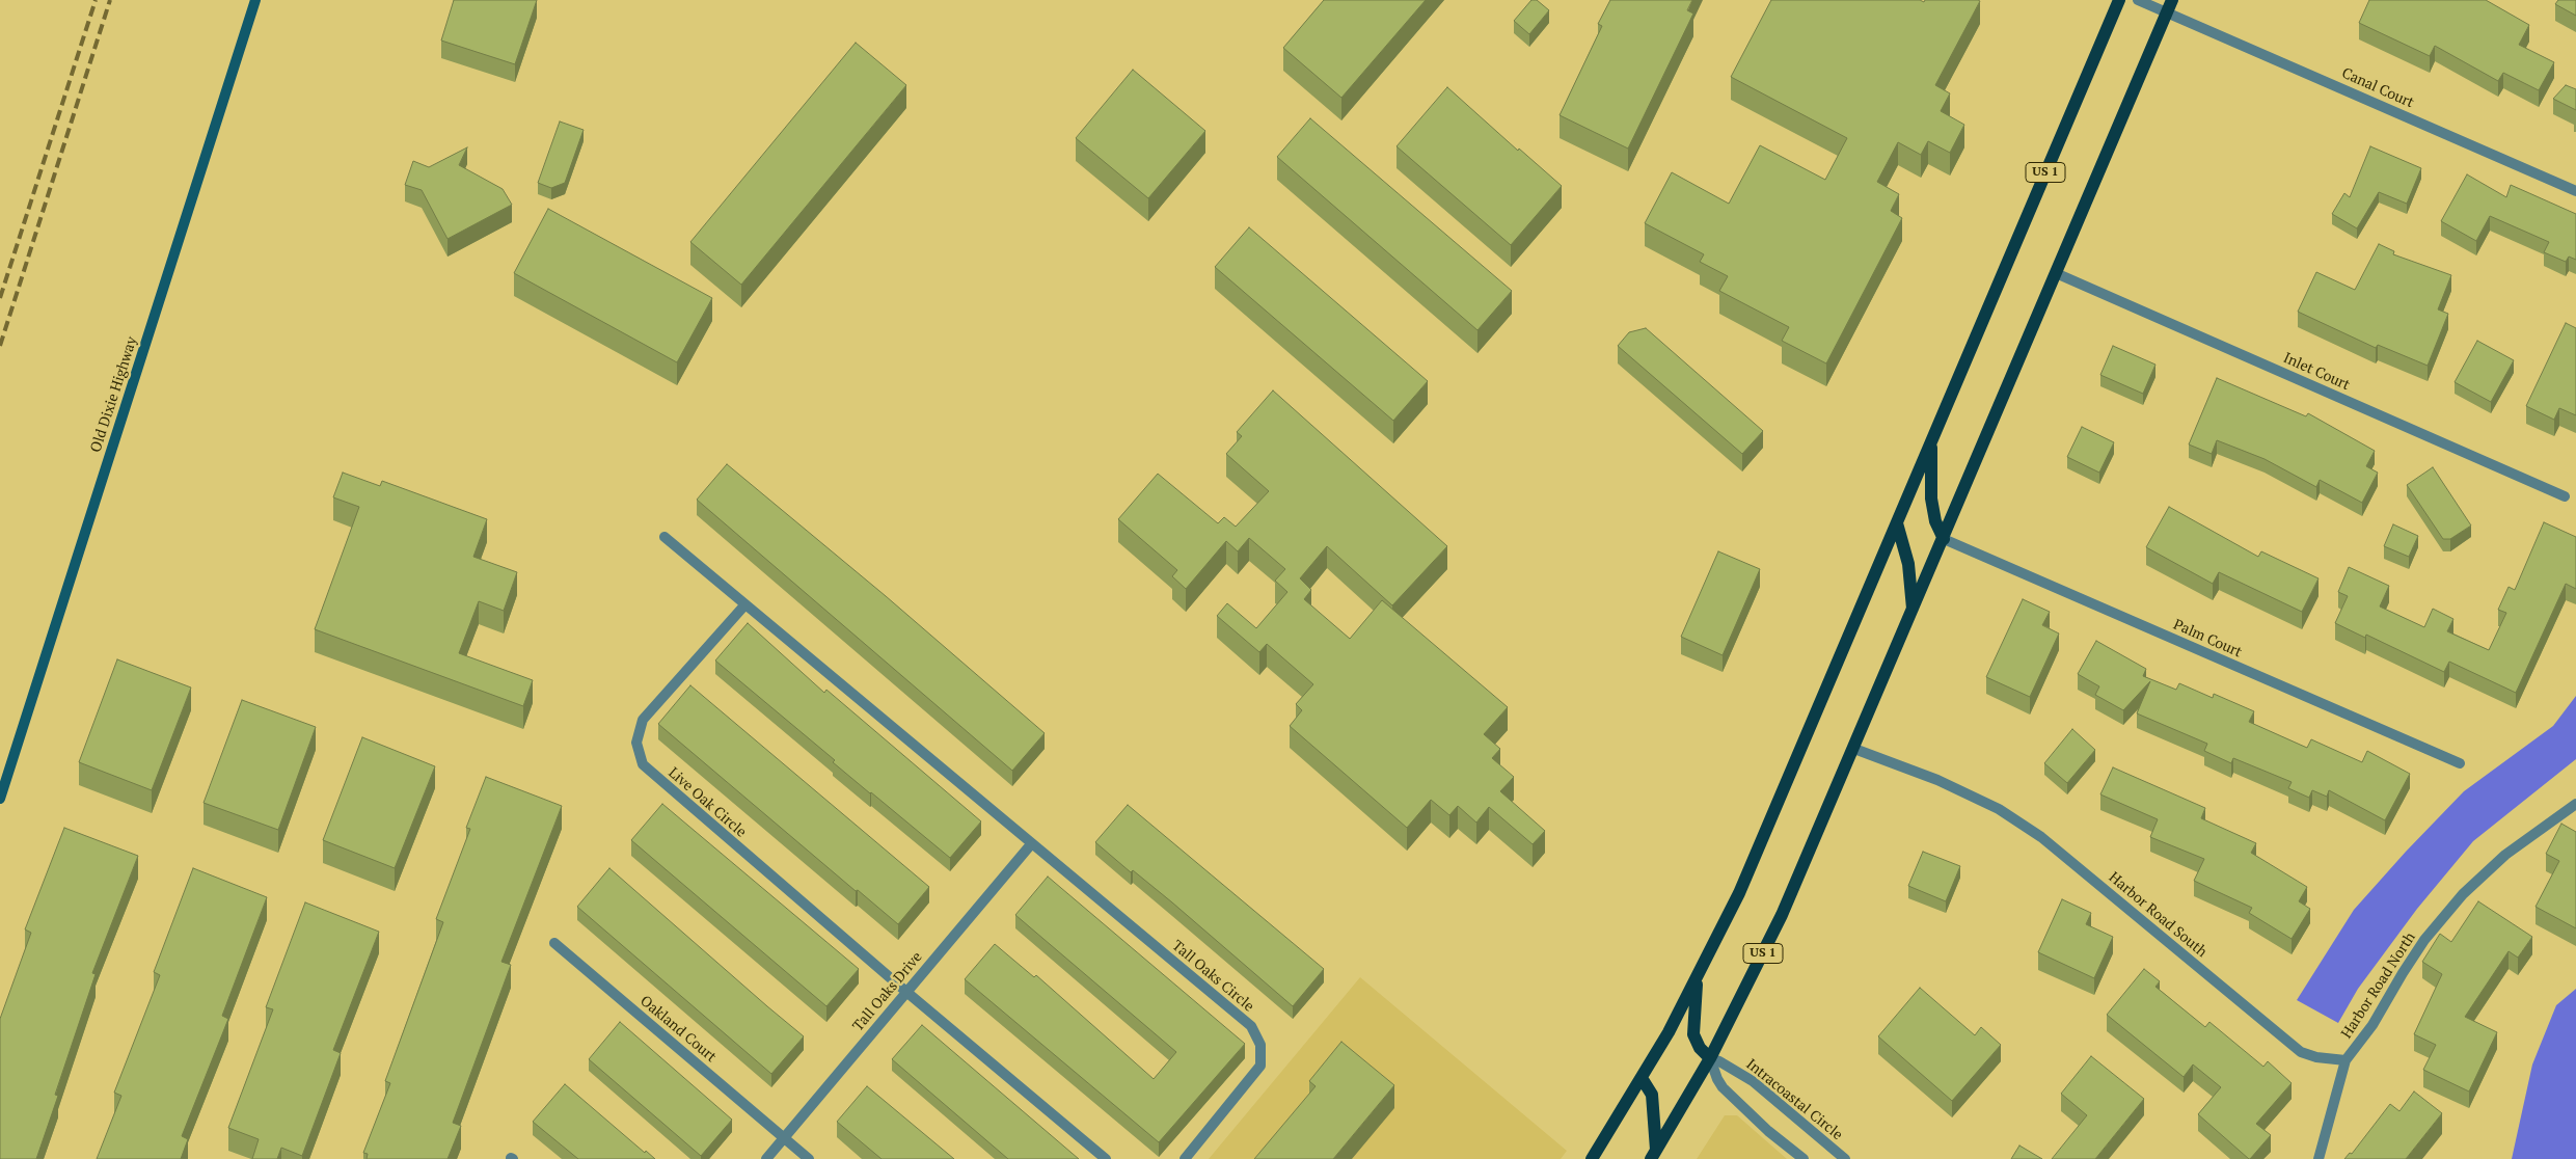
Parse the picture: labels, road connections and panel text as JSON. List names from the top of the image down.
{
  "streets": {
    "main road": ["US 1"],
    "street": [
      "Canal Court",
      "Inlet Court",
      "Old Dixie Highway",
      "Palm Court",
      "Live Oak Circle",
      "Harbor Road South",
      "Tall Oaks Circle",
      "Harbor Road North",
      "Tall Oaks Drive",
      "Oakland Court",
      "Intracoastal Circle"
    ]
  },
  "crossings": [
    ["Canal Court", "US 1"],
    ["US 1", "Inlet Court"],
    ["US 1", "Palm Court"],
    ["US 1", "Harbor Road South"],
    ["US 1", "Intracoastal Circle"],
    ["Live Oak Circle", "Tall Oaks Drive"],
    ["Harbor Road South", "Harbor Road North"],
    ["Tall Oaks Circle", "Tall Oaks Drive"],
    ["Tall Oaks Drive", "Oakland Court"]
  ]
}
